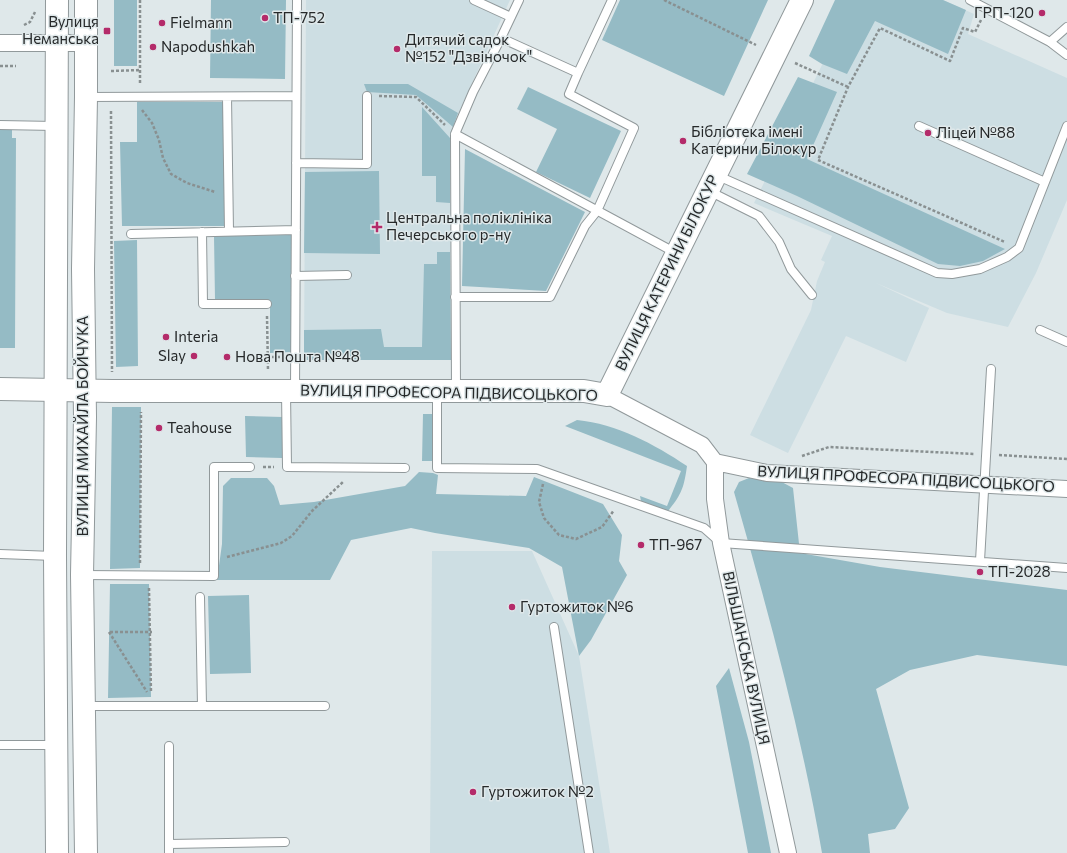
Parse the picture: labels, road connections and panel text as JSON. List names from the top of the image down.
{
  "streets": {
    "main road": ["ВУЛИЦЯ КАТЕРИНИ БІЛОКУР", "ВУЛИЦЯ ПРОФЕСОРА ПІДВИСОЦЬКОГО", "ВУЛИЦЯ МИХАЙЛА БОЙЧУКА"],
    "street": ["ВІЛЬШАНСЬКА ВУЛИЦЯ"]
  },
  "crossings": [
    ["ВУЛИЦЯ КАТЕРИНИ БІЛОКУР", "ВУЛИЦЯ ПРОФЕСОРА ПІДВИСОЦЬКОГО"],
    ["ВУЛИЦЯ ПРОФЕСОРА ПІДВИСОЦЬКОГО", "ВУЛИЦЯ МИХАЙЛА БОЙЧУКА"],
    ["ВУЛИЦЯ ПРОФЕСОРА ПІДВИСОЦЬКОГО", "ВІЛЬШАНСЬКА ВУЛИЦЯ"]
  ],
  "places": {
    "other": [
      "ГРП-120",
      "ТП-752",
      "Fielmann",
      "Napodushkah",
      "Дитячий садок №152 \"Дзвіночок\"",
      "Ліцей №88",
      "Бібліотека імені Катерини Білокур",
      "Interia",
      "Slay",
      "Нова Пошта №48",
      "Teahouse",
      "ТП-967",
      "ТП-2028",
      "Гуртожиток №6",
      "Гуртожиток №2"
    ],
    "transit": ["Вулиця Неманська"],
    "health": ["Центральна поліклініка Печерського р-ну"]
  }
}
